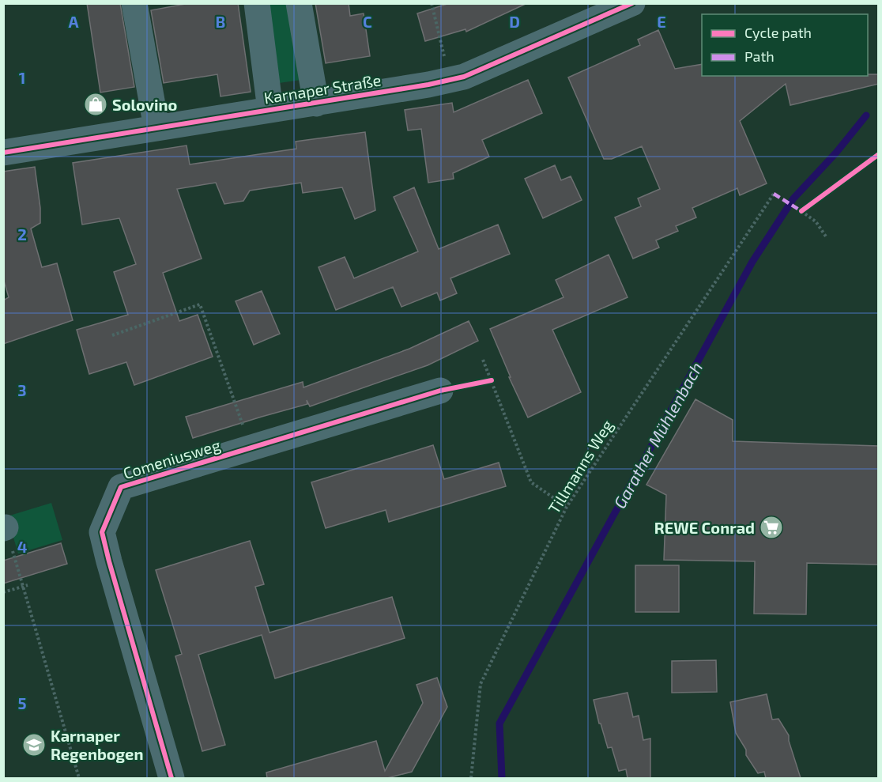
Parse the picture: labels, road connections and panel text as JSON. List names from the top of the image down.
{
  "streets": {
    "street": ["Karnaper Straße", "Comeniusweg"],
    "path": ["Tillmanns Weg"]
  },
  "water": ["Garather Mühlenbach"],
  "places": {
    "shop": ["Solovino"],
    "supermarket": ["REWE Conrad"],
    "school or university": ["Karnaper Regenbogen"]
  },
  "legend": ["Cycle path", "Path"],
  "grid": {
    "columns": [
      "A",
      "B",
      "C",
      "D",
      "E"
    ],
    "rows": [
      "1",
      "2",
      "3",
      "4",
      "5"
    ]
  }
}
